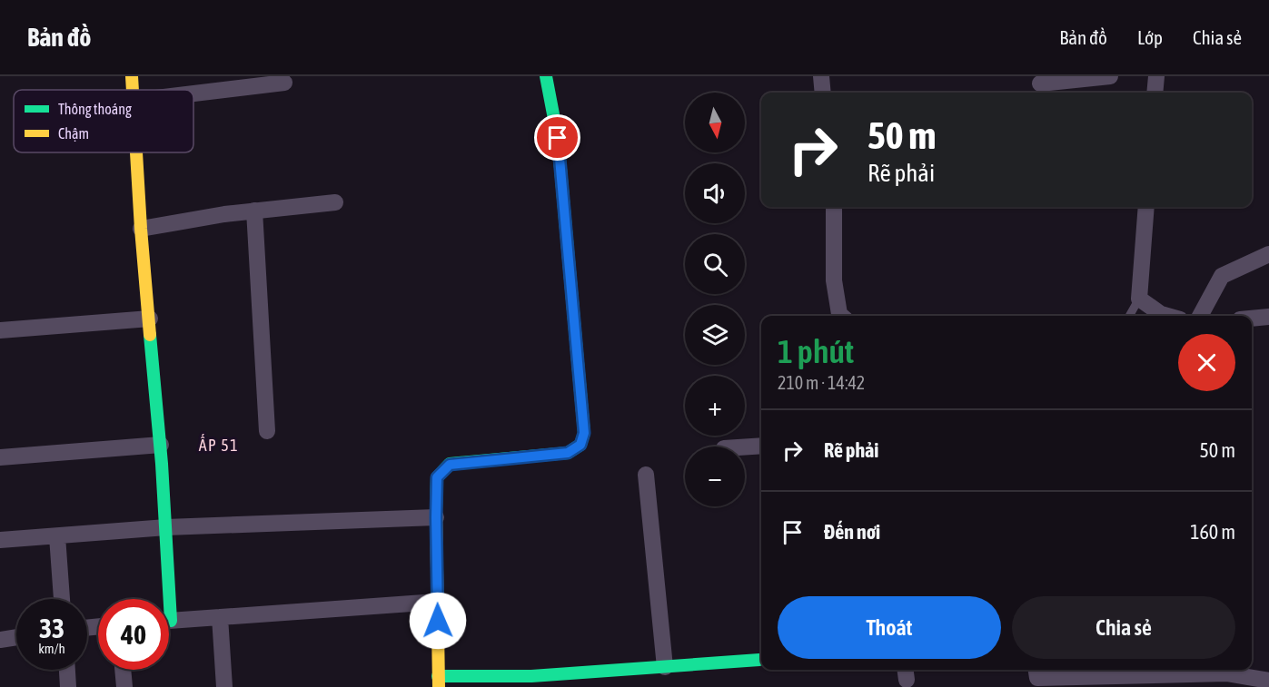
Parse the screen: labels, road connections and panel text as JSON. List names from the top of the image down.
{
  "districts": ["ẤP 51"],
  "legend": ["Thông thoáng", "Chậm"],
  "north": "bottom",
  "page": {
    "header": "Bản đồ",
    "nav": ["Bản đồ", "Lớp", "Chia sẻ"],
    "map_buttons": ["+", "−"],
    "turn": ["50 m", "Rẽ phải"],
    "heading": ["1 phút", "210 m · 14:42"],
    "list": [
      {
        "name": "Rẽ phải",
        "value": "50 m"
      },
      {
        "name": "Đến nơi",
        "value": "160 m"
      }
    ],
    "buttons": ["Thoát", "Chia sẻ"],
    "speed": "33 km/h",
    "limit": "40"
  }
}
